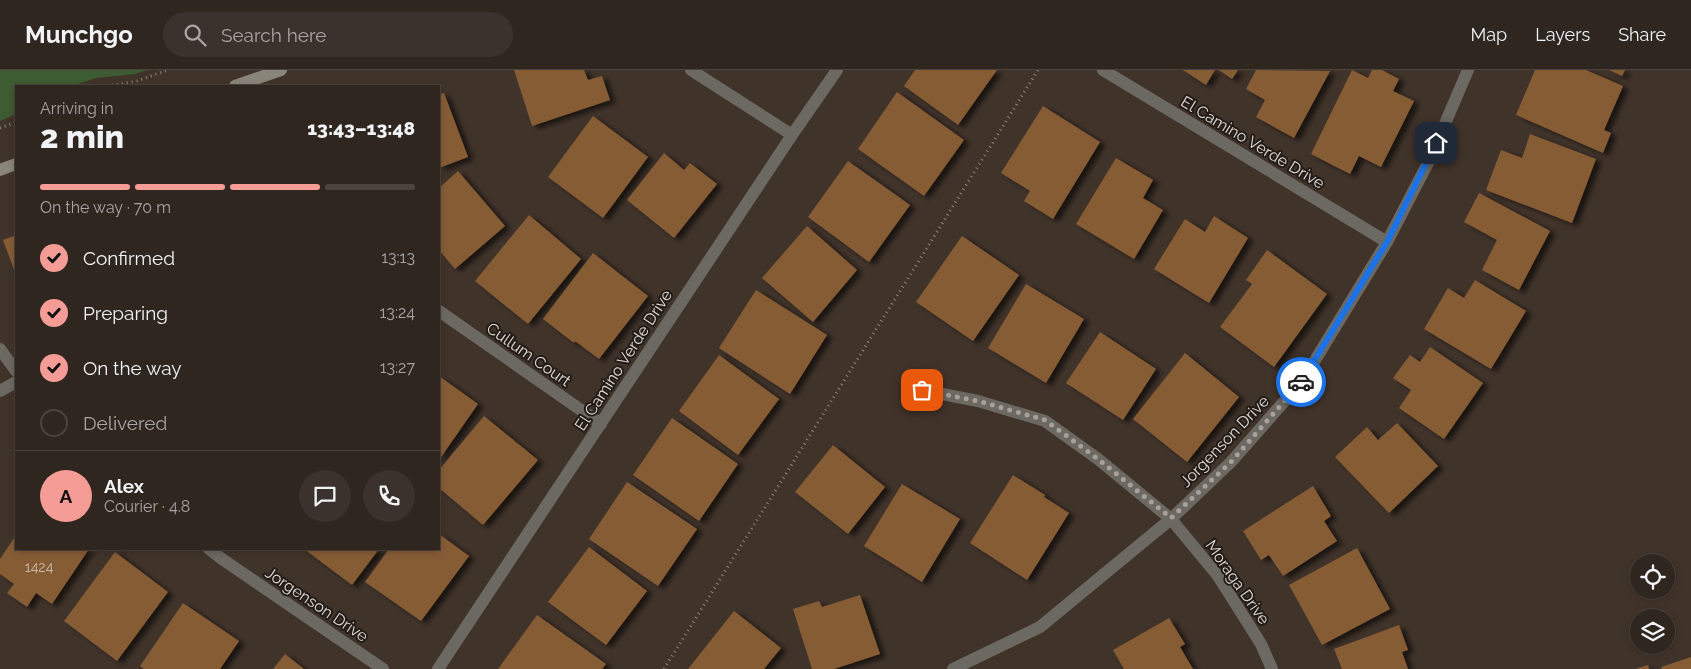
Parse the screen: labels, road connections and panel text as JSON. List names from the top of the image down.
{
  "streets": {
    "street": [
      "El Camino Verde Drive",
      "Cullum Court",
      "Jorgenson Drive",
      "Moraga Drive"
    ]
  },
  "crossings": [
    ["El Camino Verde Drive", "Cullum Court"],
    ["El Camino Verde Drive", "Jorgenson Drive"],
    ["Jorgenson Drive", "Moraga Drive"]
  ],
  "house_numbers": ["1424"],
  "page": {
    "header": "Munchgo",
    "search": "Search here",
    "nav": ["Map", "Layers", "Share"],
    "heading": ["2 min", "Arriving in", "13:43–13:48"],
    "panel": ["Alex", "Courier · 4.8"],
    "bar": "On the way · 70 m",
    "list": [
      ["Confirmed", "13:13"],
      ["Preparing", "13:24"],
      ["On the way", "13:27"],
      "Delivered"
    ],
    "round": "A"
  }
}
